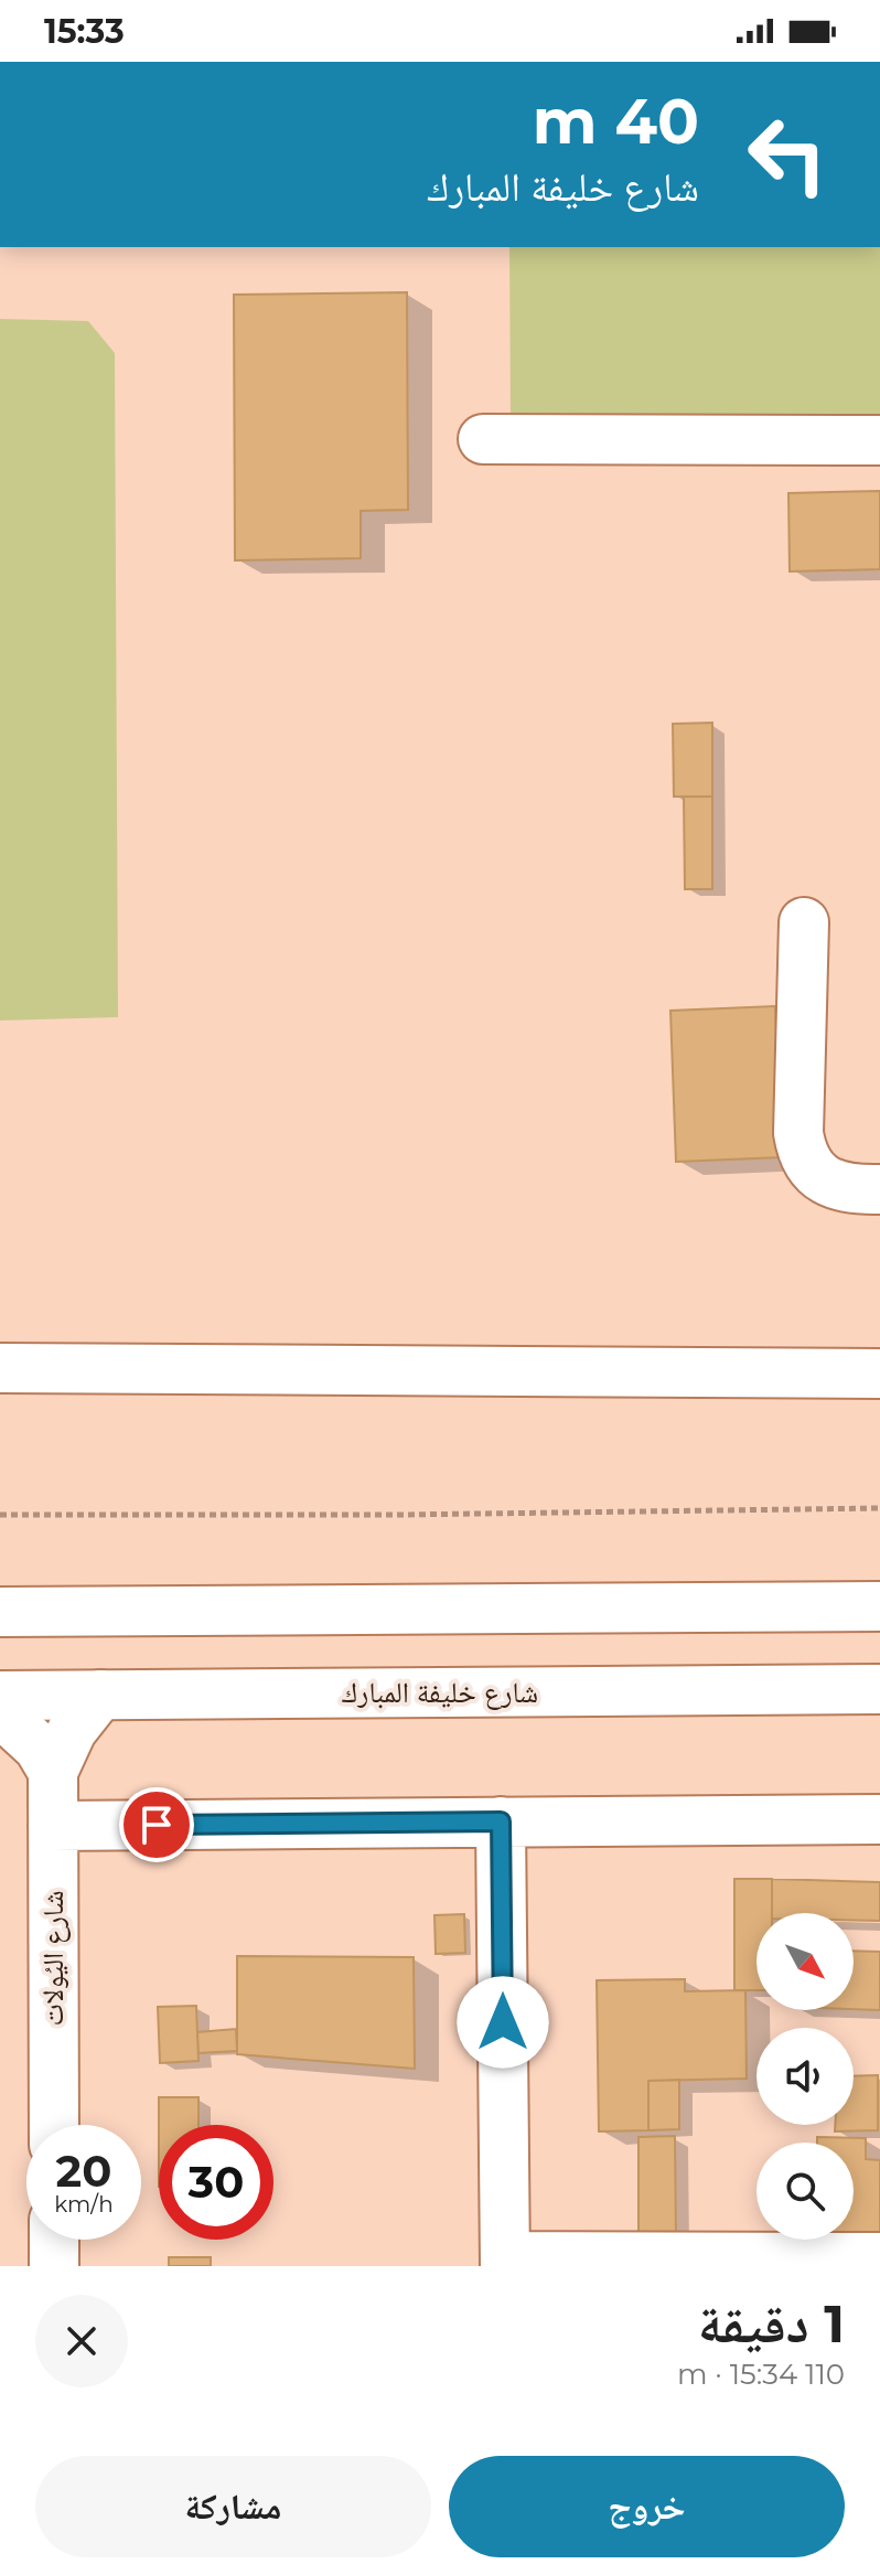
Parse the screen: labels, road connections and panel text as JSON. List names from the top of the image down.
{
  "streets": {
    "street": ["شارع خليفة المبارك", "شارع اليُولات"]
  },
  "crossings": [
    ["شارع خليفة المبارك", "شارع اليُولات"]
  ],
  "north": "bottom right",
  "page": {
    "status": "15:33",
    "turn": ["40 m", "شارع خليفة المبارك"],
    "speed": "20 km/h",
    "limit": "30",
    "heading": ["1 دقيقة", "110 m · 15:34"],
    "buttons": ["خروج", "مشاركة"]
  }
}
